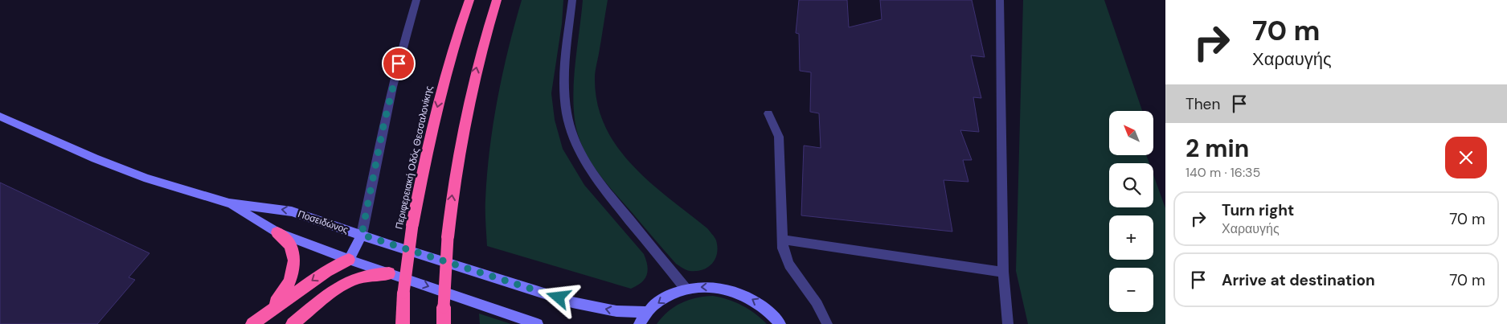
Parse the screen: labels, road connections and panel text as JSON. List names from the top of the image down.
{
  "streets": {
    "highway": ["Περιφερειακή Οδός Θεσσαλονίκης"],
    "street": ["Ποσειδώνος"]
  },
  "north": "top left",
  "page": {
    "turn": ["70 m", "Χαραυγής"],
    "then": "Then",
    "map_buttons": ["+", "−"],
    "heading": ["2 min", "140 m · 16:35"],
    "list": [
      {
        "name": "Turn right",
        "note": "Χαραυγής",
        "value": "70 m"
      },
      {
        "name": "Arrive at destination",
        "value": "70 m"
      }
    ]
  }
}
